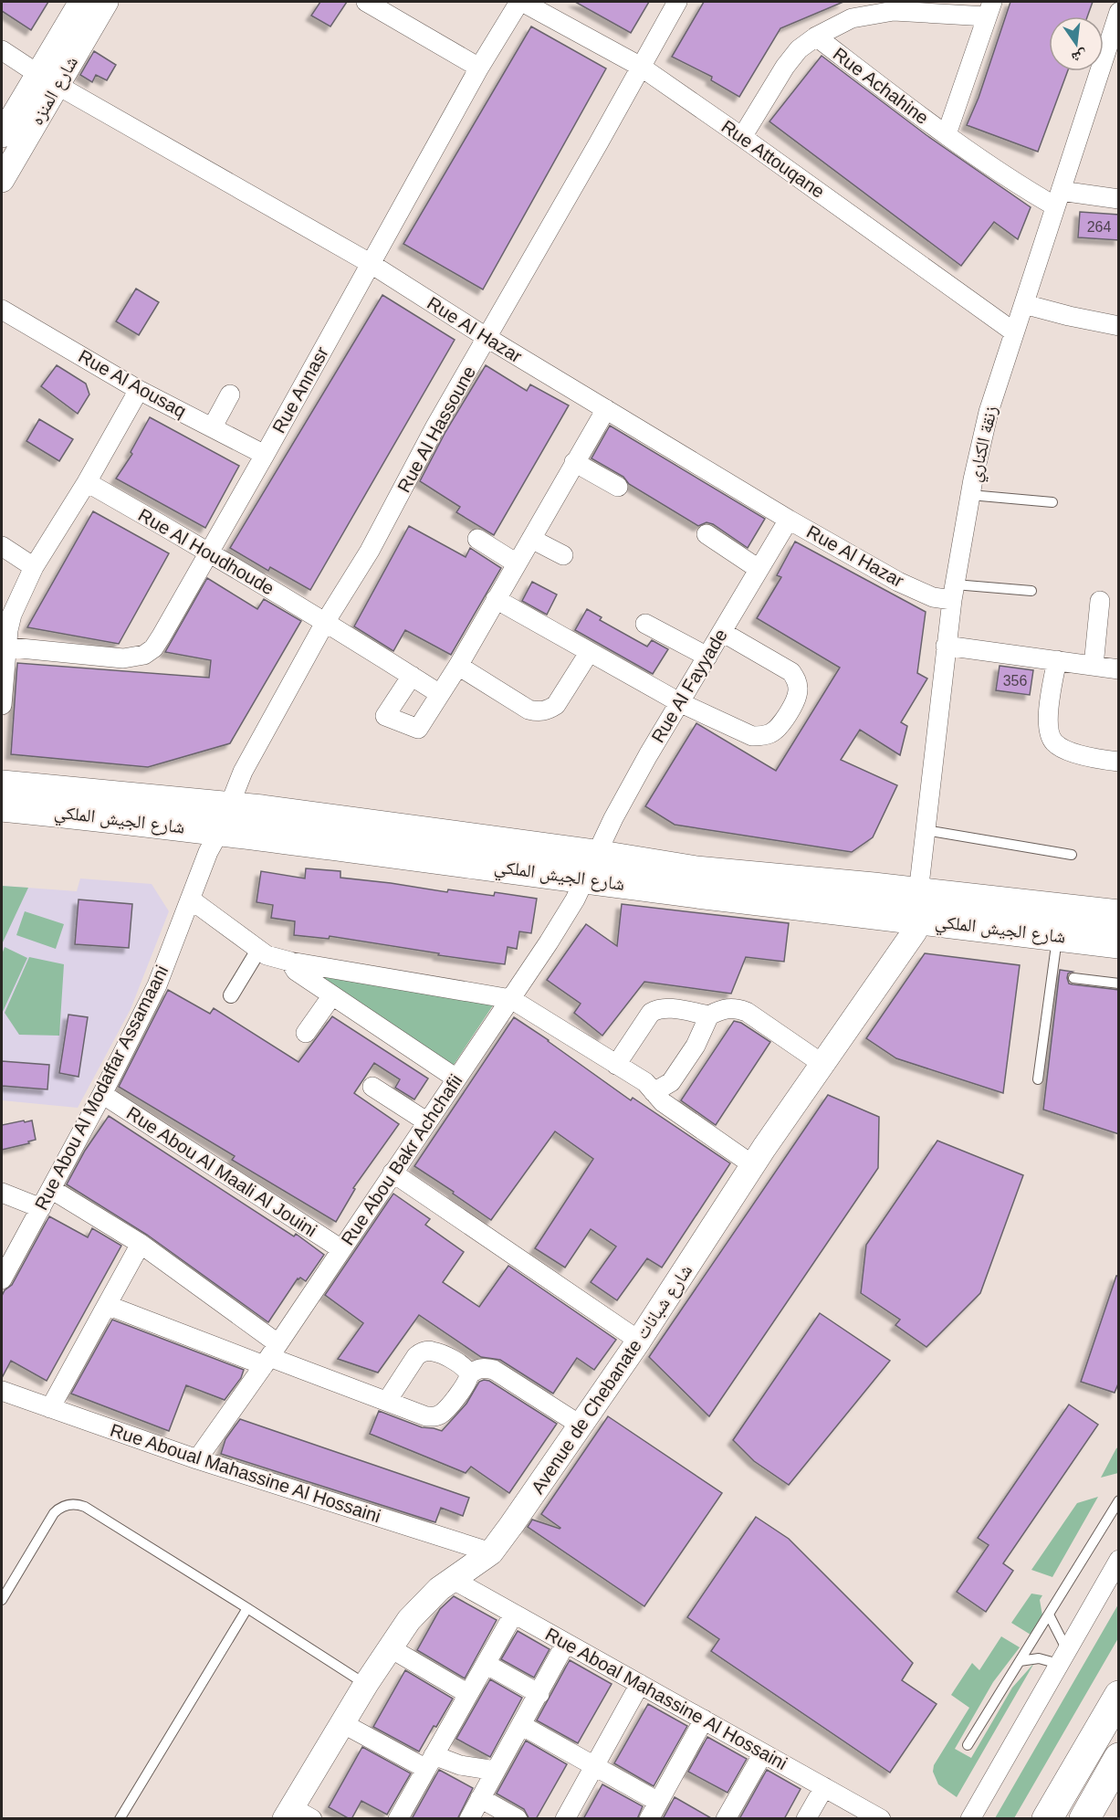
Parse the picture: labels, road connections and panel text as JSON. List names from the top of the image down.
{
  "streets": {
    "main road": ["شارع الجيش الملكي"],
    "street": [
      "Rue Achahine",
      "شارع المنزه",
      "Rue Attouqane",
      "Rue Al Hazar",
      "Rue Al Aousaq",
      "Rue Annasr",
      "Rue Al Hassoune",
      "زنقة الكناري",
      "Rue Al Houdhoude",
      "Rue Al Fayyade",
      "Rue Abou Al Modaffar Assamaani",
      "Rue Abou Bakr Achchafii",
      "Rue Abou Al Maali Al Jouini",
      "Avenue de Chebanate شارع شبانات",
      "Rue Aboual Mahassine Al Hossaini",
      "Rue Aboal Mahassine Al Hossaini"
    ]
  },
  "crossings": [
    ["Rue Achahine", "Rue Attouqane"],
    ["Rue Achahine", "زنقة الكناري"],
    ["شارع المنزه", "Rue Al Hazar"],
    ["Rue Attouqane", "Rue Annasr"],
    ["Rue Attouqane", "Rue Al Hassoune"],
    ["Rue Attouqane", "زنقة الكناري"],
    ["Rue Al Hazar", "Rue Annasr"],
    ["Rue Al Hazar", "Rue Al Hassoune"],
    ["Rue Al Hazar", "زنقة الكناري"],
    ["Rue Al Hazar", "Rue Al Fayyade"],
    ["Rue Al Aousaq", "Rue Annasr"],
    ["Rue Annasr", "Rue Al Houdhoude"],
    ["Rue Al Hassoune", "Rue Al Houdhoude"],
    ["Rue Al Hassoune", "شارع الجيش الملكي"],
    ["Rue Al Hassoune", "Rue Abou Al Modaffar Assamaani"],
    ["زنقة الكناري", "شارع الجيش الملكي"],
    ["زنقة الكناري", "Avenue de Chebanate شارع شبانات"],
    ["Rue Al Fayyade", "شارع الجيش الملكي"],
    ["Rue Al Fayyade", "Rue Abou Bakr Achchafii"],
    ["شارع الجيش الملكي", "Rue Abou Al Modaffar Assamaani"],
    ["شارع الجيش الملكي", "Rue Abou Bakr Achchafii"],
    ["شارع الجيش الملكي", "Avenue de Chebanate شارع شبانات"],
    ["Rue Abou Al Modaffar Assamaani", "Rue Abou Al Maali Al Jouini"],
    ["Rue Abou Bakr Achchafii", "Rue Abou Al Maali Al Jouini"],
    ["Rue Abou Bakr Achchafii", "Rue Aboual Mahassine Al Hossaini"],
    ["Avenue de Chebanate شارع شبانات", "Rue Aboual Mahassine Al Hossaini"],
    ["Avenue de Chebanate شارع شبانات", "Rue Aboal Mahassine Al Hossaini"]
  ],
  "house_numbers": ["264", "356"],
  "north": "bottom"
}
